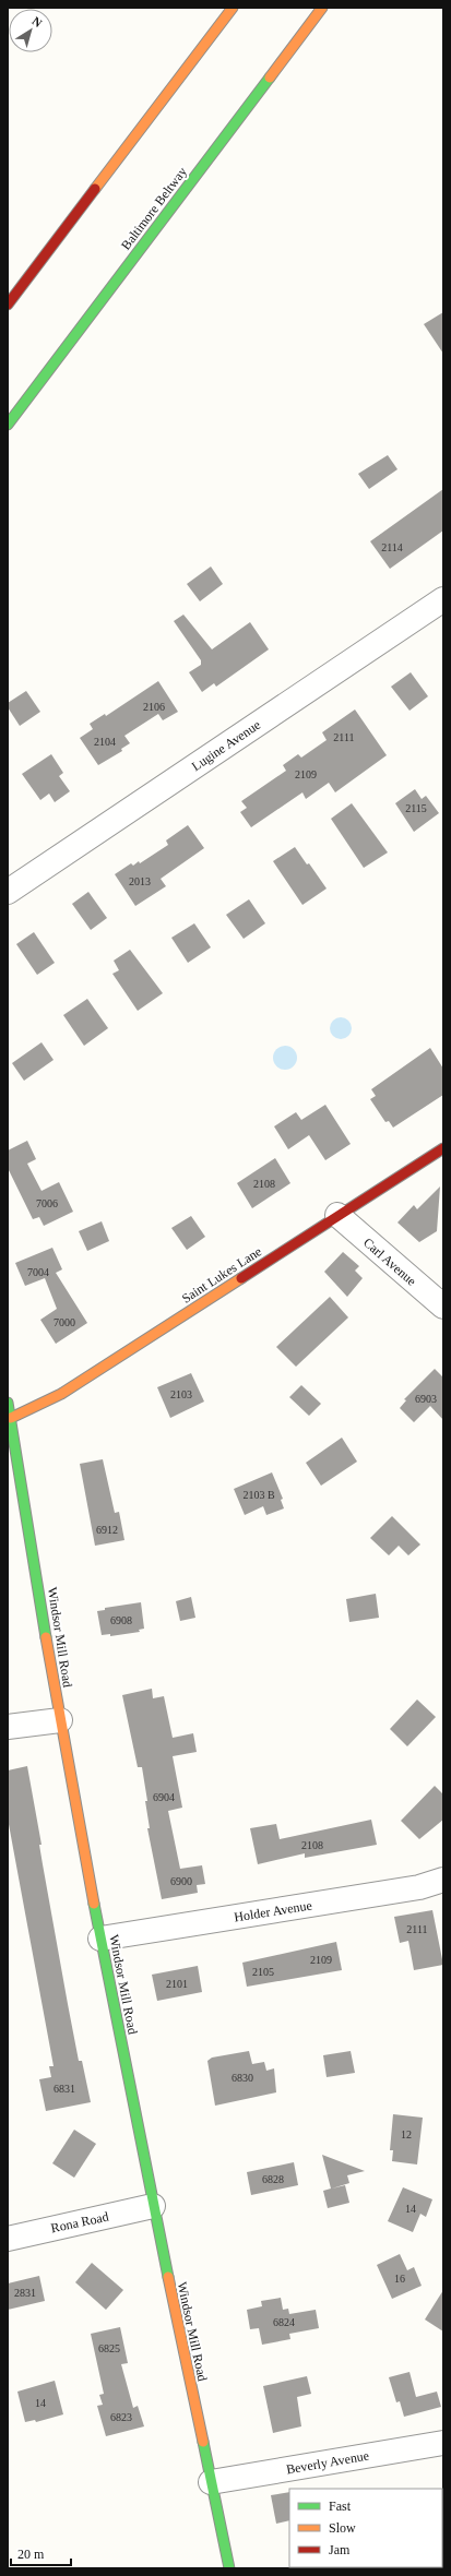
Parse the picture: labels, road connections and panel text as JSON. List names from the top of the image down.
{
  "streets": {
    "main road": ["Baltimore Beltway", "Saint Lukes Lane", "Windsor Mill Road"],
    "street": [
      "Lugine Avenue",
      "Carl Avenue",
      "Holder Avenue",
      "Rona Road",
      "Beverly Avenue"
    ]
  },
  "crossings": [
    ["Carl Avenue", "Saint Lukes Lane"],
    ["Saint Lukes Lane", "Windsor Mill Road"],
    ["Windsor Mill Road", "Holder Avenue"],
    ["Windsor Mill Road", "Rona Road"],
    ["Windsor Mill Road", "Beverly Avenue"]
  ],
  "house_numbers": [
    "2114",
    "2106",
    "2111",
    "2104",
    "2109",
    "2115",
    "2013",
    "2108",
    "7006",
    "7004",
    "7000",
    "2103",
    "6903",
    "2103 B",
    "6912",
    "6908",
    "6904",
    "2108",
    "6900",
    "2111",
    "2109",
    "2105",
    "2101",
    "6830",
    "6831",
    "12",
    "6828",
    "14",
    "16",
    "2831",
    "6824",
    "6825",
    "14",
    "6823"
  ],
  "legend": ["Fast", "Slow", "Jam"],
  "scale_bar": "20 m",
  "north": "top right"
}
